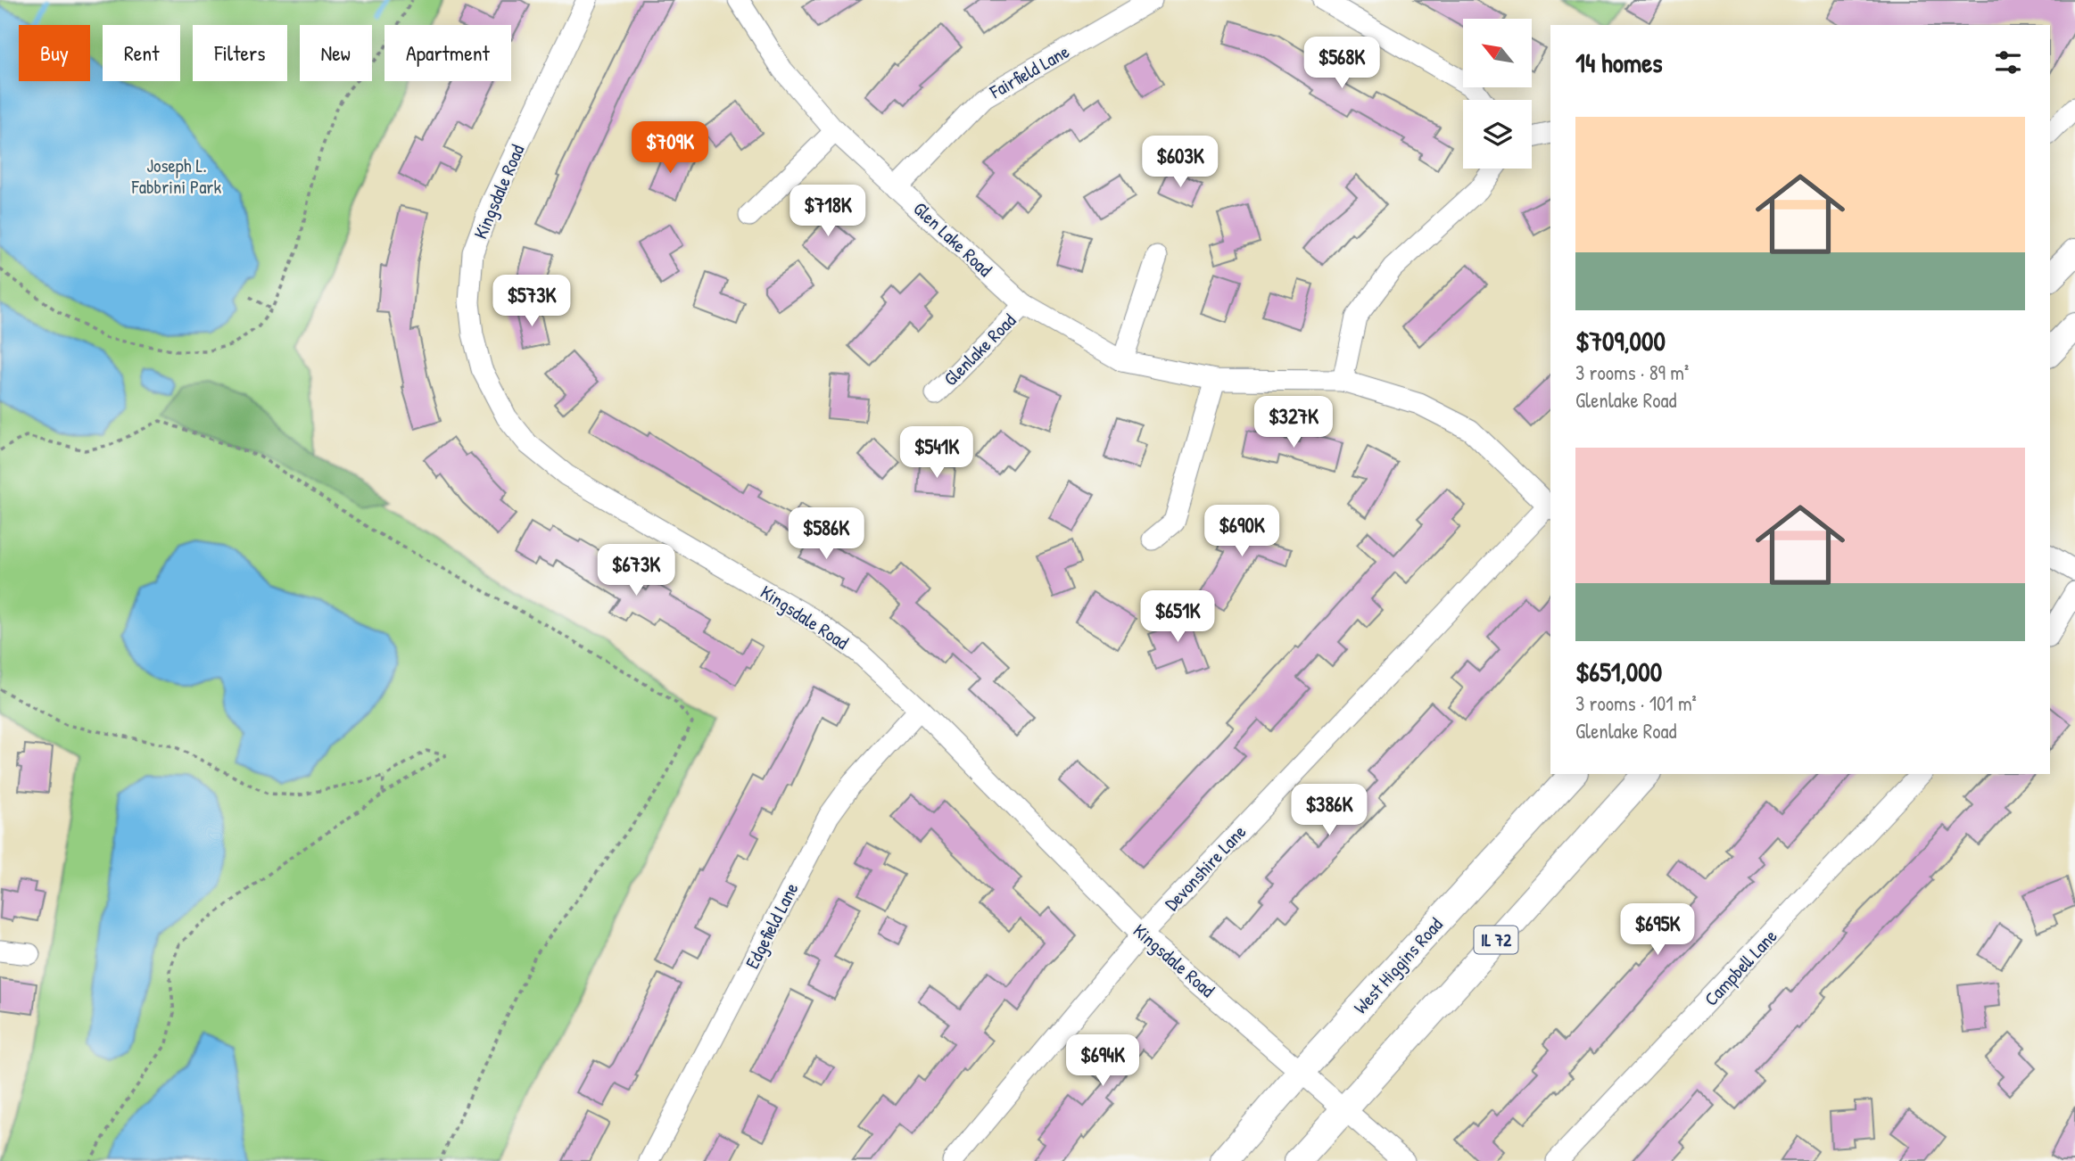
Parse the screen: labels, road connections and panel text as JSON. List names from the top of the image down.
{
  "streets": {
    "main road": ["IL 72", "West Higgins Road"],
    "street": [
      "Fairfield Lane",
      "Kingsdale Road",
      "Glen Lake Road",
      "Glenlake Road",
      "Devonshire Lane",
      "Edgefield Lane",
      "Campbell Lane"
    ]
  },
  "crossings": [
    ["Fairfield Lane", "Glen Lake Road"],
    ["Kingsdale Road", "Devonshire Lane"],
    ["Kingsdale Road", "Edgefield Lane"],
    ["Kingsdale Road", "IL 72"],
    ["Kingsdale Road", "West Higgins Road"],
    ["Glen Lake Road", "Glenlake Road"],
    ["Glen Lake Road", "Devonshire Lane"]
  ],
  "parks": ["Joseph L. Fabbrini Park"],
  "north": "top left",
  "page": {
    "chip": [
      "Buy",
      "Rent",
      "Filters",
      "New",
      "Apartment"
    ],
    "heading": "14 homes",
    "price": [
      "$568K",
      "$709K",
      "$603K",
      "$718K",
      "$573K",
      "$327K",
      "$541K",
      "$690K",
      "$586K",
      "$673K",
      "$651K",
      "$386K",
      "$695K",
      "$694K"
    ],
    "list": [
      {
        "name": "$709,000",
        "note": "3 rooms · 89 m² · Glenlake Road"
      },
      {
        "name": "$651,000",
        "note": "3 rooms · 101 m² · Glenlake Road"
      }
    ]
  }
}
